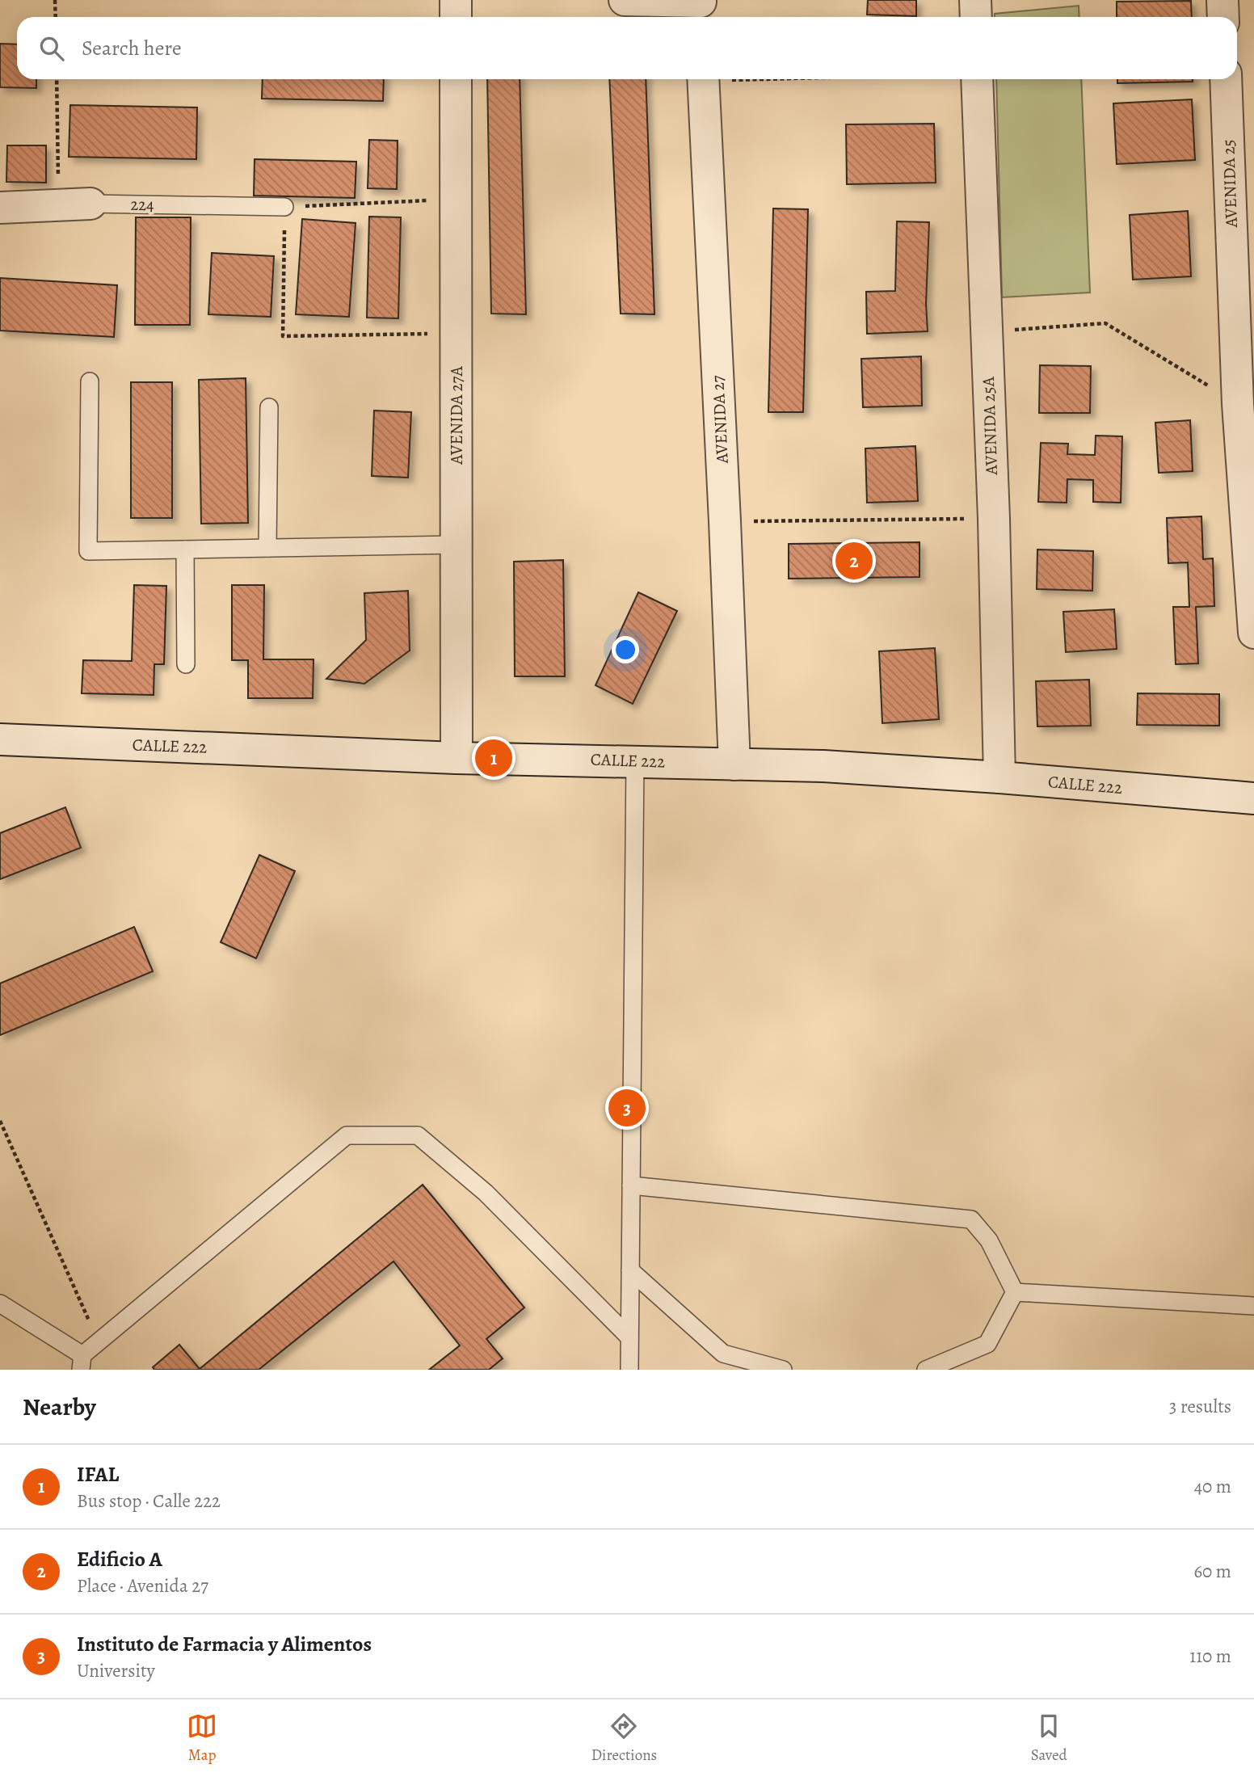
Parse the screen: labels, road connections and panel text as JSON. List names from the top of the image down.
{
  "streets": {
    "street": [
      "AVENIDA 25",
      "224",
      "AVENIDA 27A",
      "AVENIDA 27",
      "AVENIDA 25A",
      "CALLE 222"
    ]
  },
  "crossings": [
    ["AVENIDA 27A", "CALLE 222"],
    ["AVENIDA 27", "CALLE 222"],
    ["AVENIDA 25A", "CALLE 222"]
  ],
  "page": {
    "search": "Search here",
    "pins": ["2", "1", "3"],
    "heading": ["Nearby", "3 results"],
    "list": [
      {
        "mark": "1",
        "name": "IFAL",
        "note": "Bus stop · Calle 222",
        "value": "40 m"
      },
      {
        "mark": "2",
        "name": "Edificio A",
        "note": "Place · Avenida 27",
        "value": "60 m"
      },
      {
        "mark": "3",
        "name": "Instituto de Farmacia y Alimentos",
        "note": "University",
        "value": "110 m"
      }
    ],
    "nav": ["Map", "Directions", "Saved"]
  }
}
